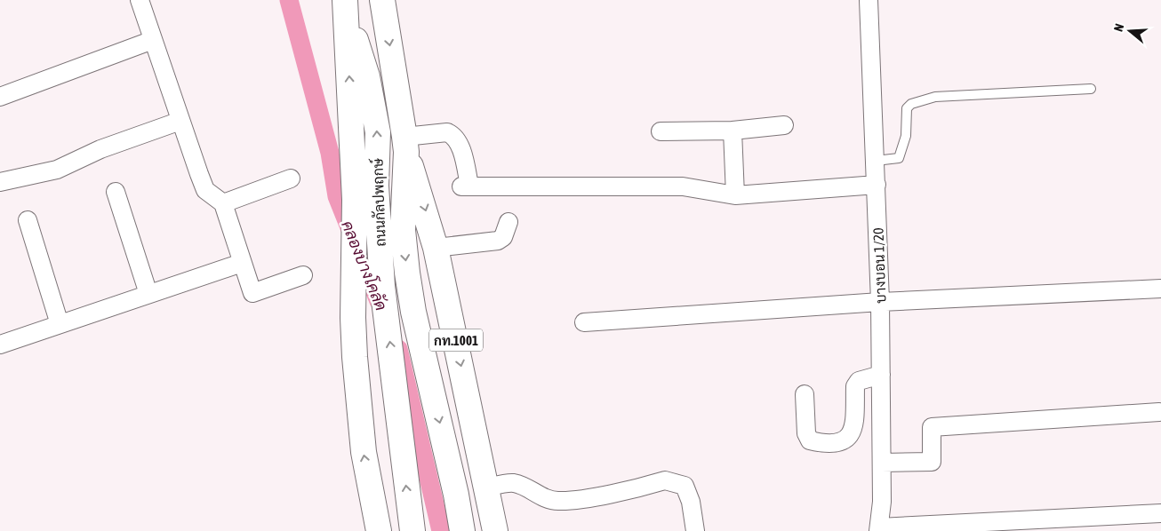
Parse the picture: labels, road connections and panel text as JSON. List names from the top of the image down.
{
  "streets": {
    "main road": ["ถนนกัลปพฤกษ์", "กท.1001"],
    "street": ["บางบอน 1/20"]
  },
  "water": ["คลองบางโคลัด"],
  "north": "left"
}
